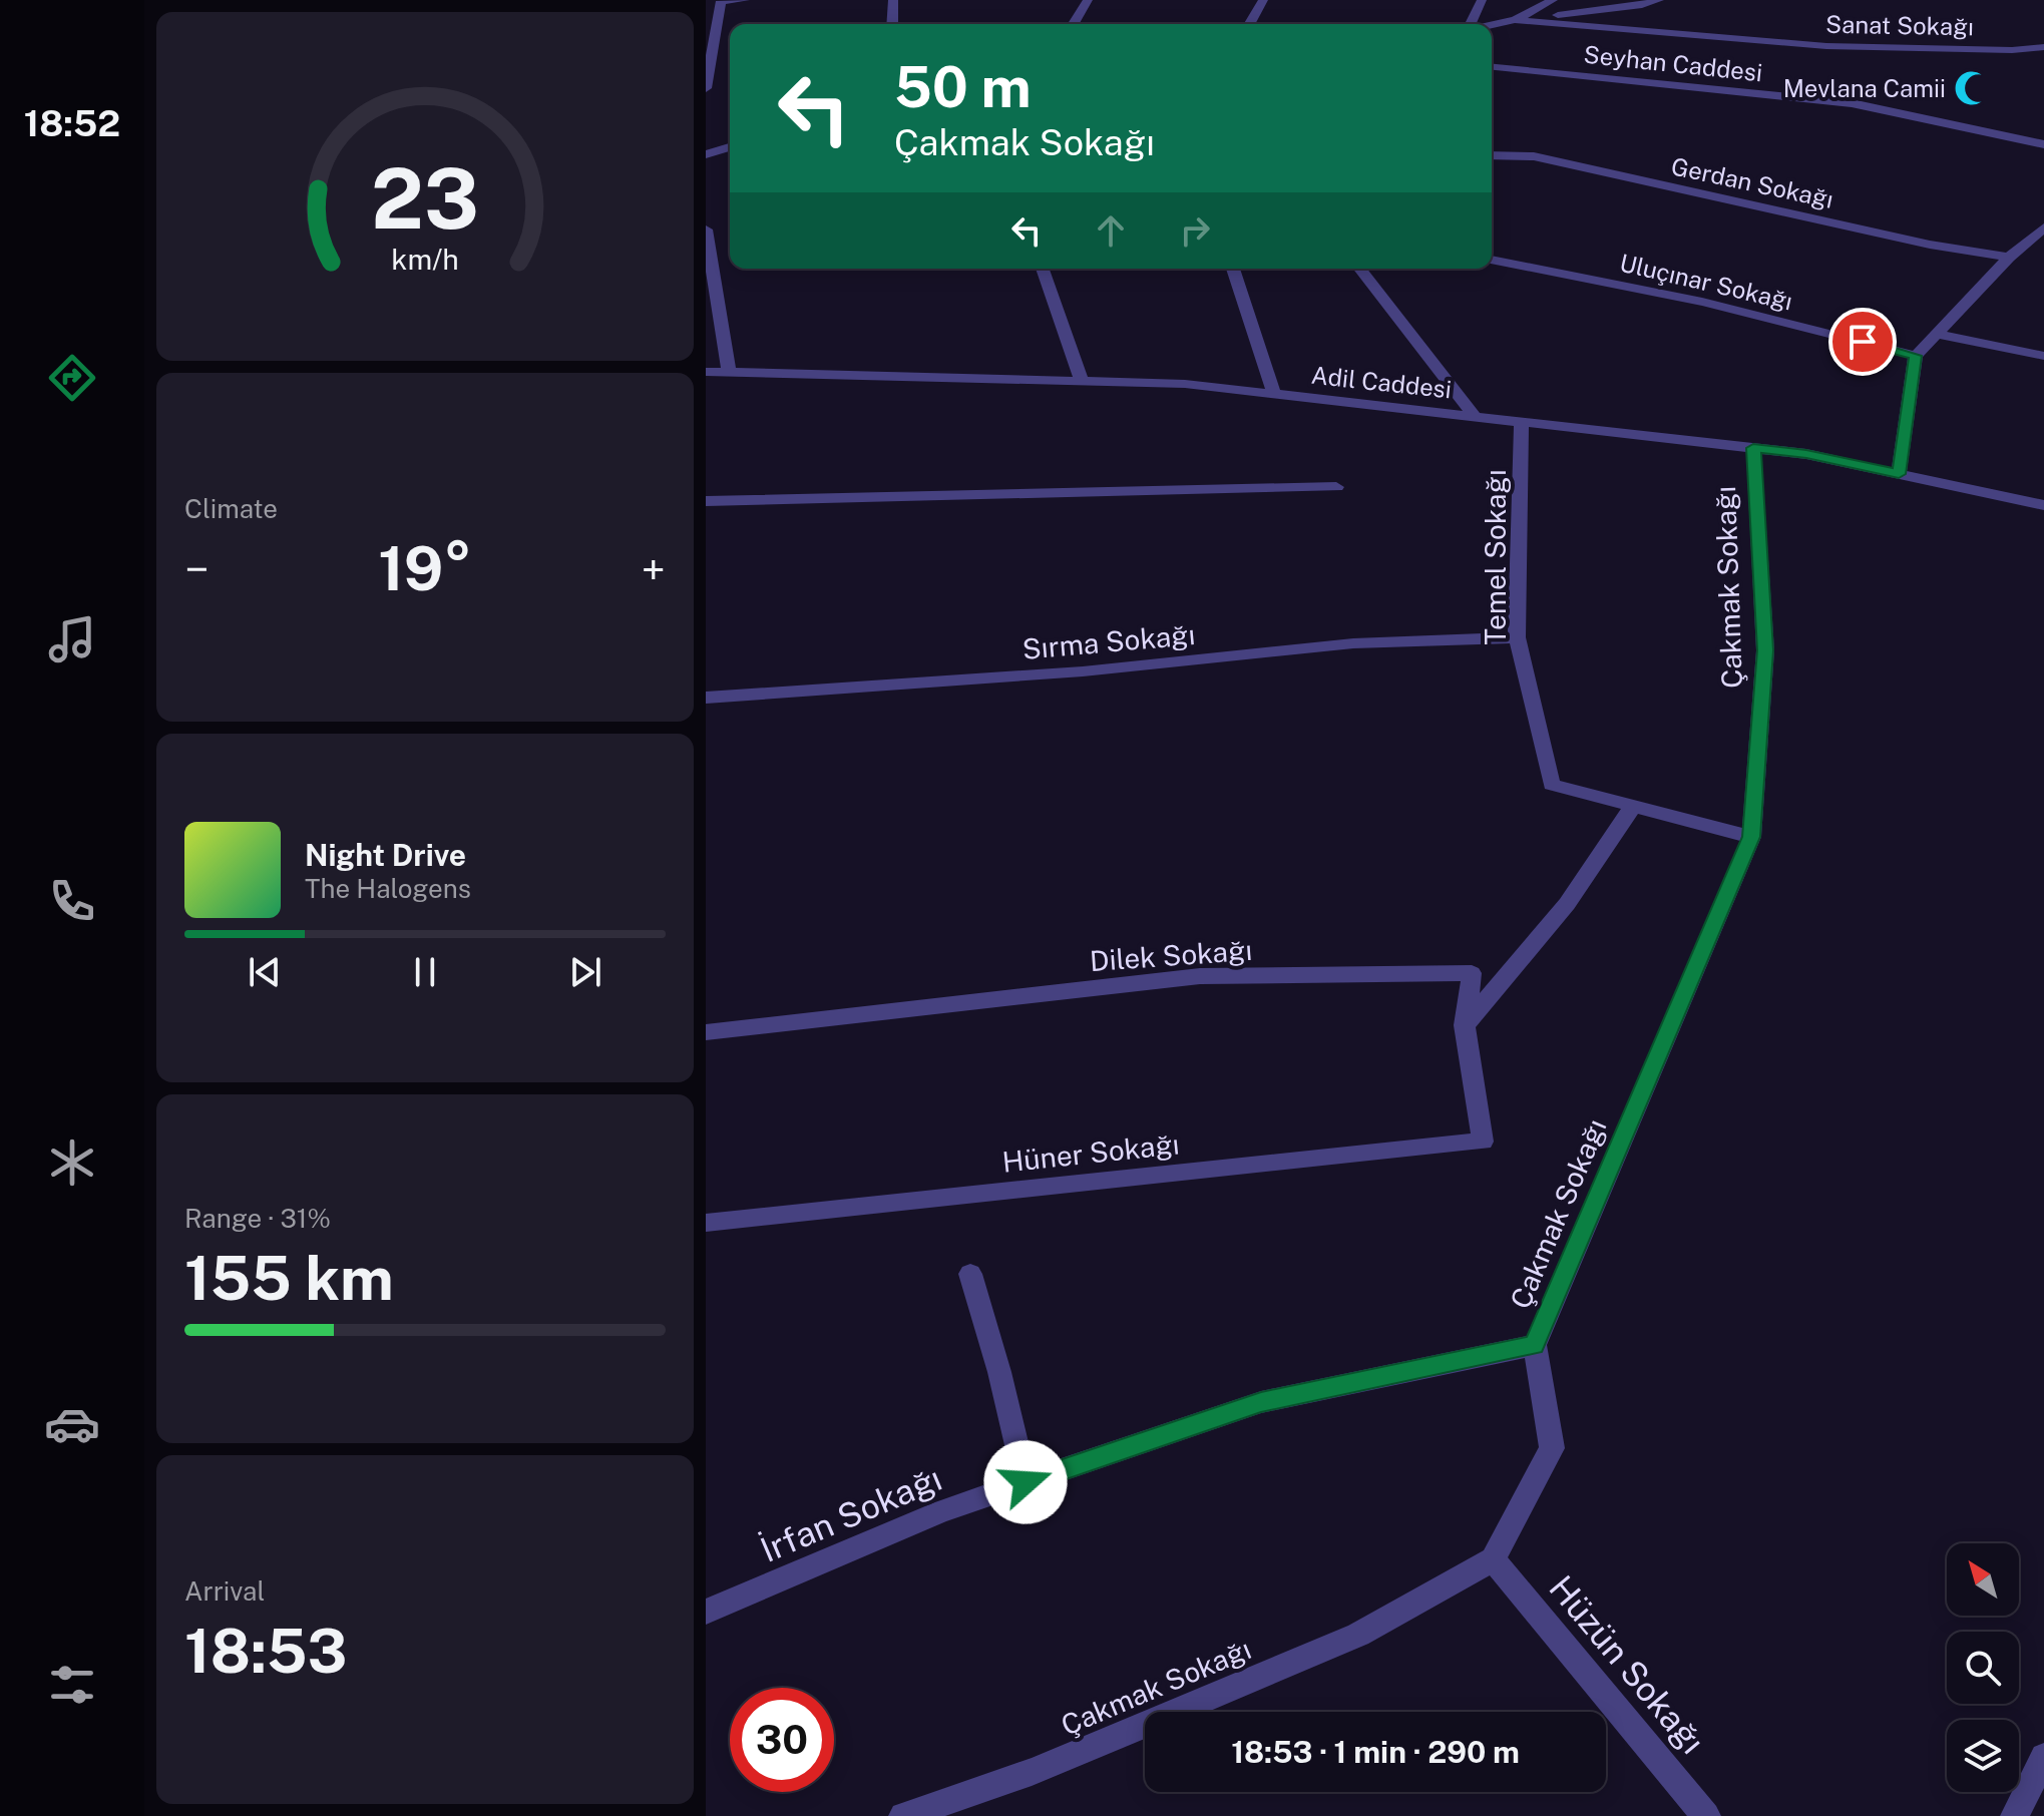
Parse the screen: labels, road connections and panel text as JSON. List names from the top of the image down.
{
  "streets": {
    "street": [
      "Sanat Sokağı",
      "Seyhan Caddesi",
      "Gerdan Sokağı",
      "Uluçınar Sokağı",
      "Adil Caddesi",
      "Temel Sokağı",
      "Çakmak Sokağı",
      "Sırma Sokağı",
      "Dilek Sokağı",
      "Hüner Sokağı",
      "İrfan Sokağı",
      "Hüzün Sokağı"
    ]
  },
  "crossings": [
    ["Adil Caddesi", "Temel Sokağı"],
    ["Adil Caddesi", "Çakmak Sokağı"],
    ["Temel Sokağı", "Sırma Sokağı"],
    ["Çakmak Sokağı", "İrfan Sokağı"],
    ["Çakmak Sokağı", "Hüzün Sokağı"],
    ["Dilek Sokağı", "Hüner Sokağı"]
  ],
  "places": {
    "mosque": ["Mevlana Camii"]
  },
  "north": "top left",
  "page": {
    "tabs": "18:52",
    "turn": ["50 m", "Çakmak Sokağı"],
    "tile": [
      "Climate",
      ["Range · 31%", "155 km"],
      ["Arrival", "18:53"]
    ],
    "heat": ["−", "19°", "+"],
    "song": ["Night Drive", "The Halogens"],
    "limit": "30",
    "trip": "18:53 · 1 min · 290 m",
    "gauge": ["23", "km/h"]
  }
}
